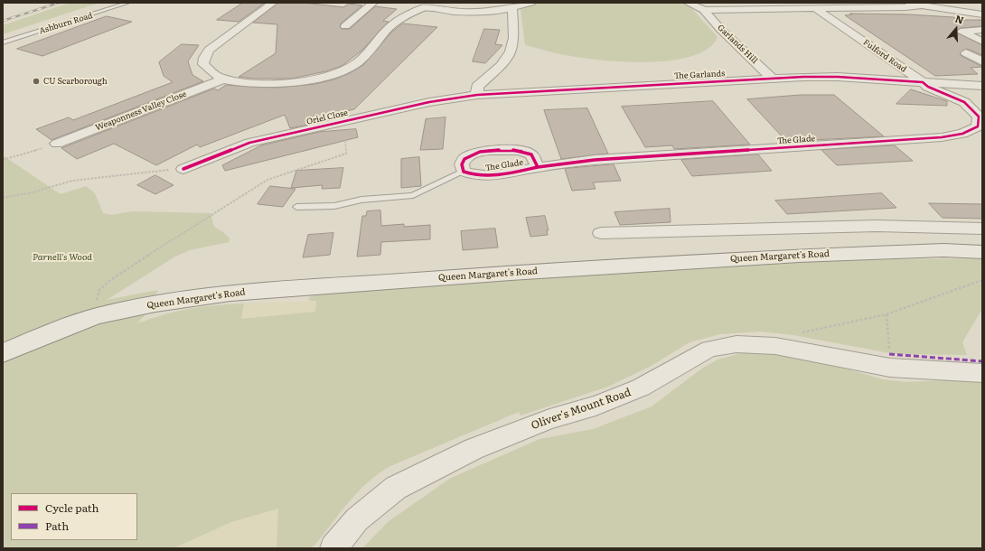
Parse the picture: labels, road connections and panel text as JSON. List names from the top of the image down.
{
  "streets": {
    "main road": ["Queen Margaret's Road"],
    "street": [
      "Garlands Hill",
      "Fulford Road",
      "The Garlands",
      "Weaponness Valley Close",
      "Oriel Close",
      "The Glade",
      "Oliver's Mount Road"
    ],
    "lane": ["Ashburn Road"]
  },
  "crossings": [
    ["Garlands Hill", "The Garlands"],
    ["Fulford Road", "The Garlands"],
    ["Fulford Road", "The Glade"],
    ["The Garlands", "Oriel Close"],
    ["The Garlands", "The Glade"]
  ],
  "parks": ["Parnell's Wood"],
  "places": ["CU Scarborough"],
  "legend": ["Cycle path", "Path"],
  "north": "top"
}
